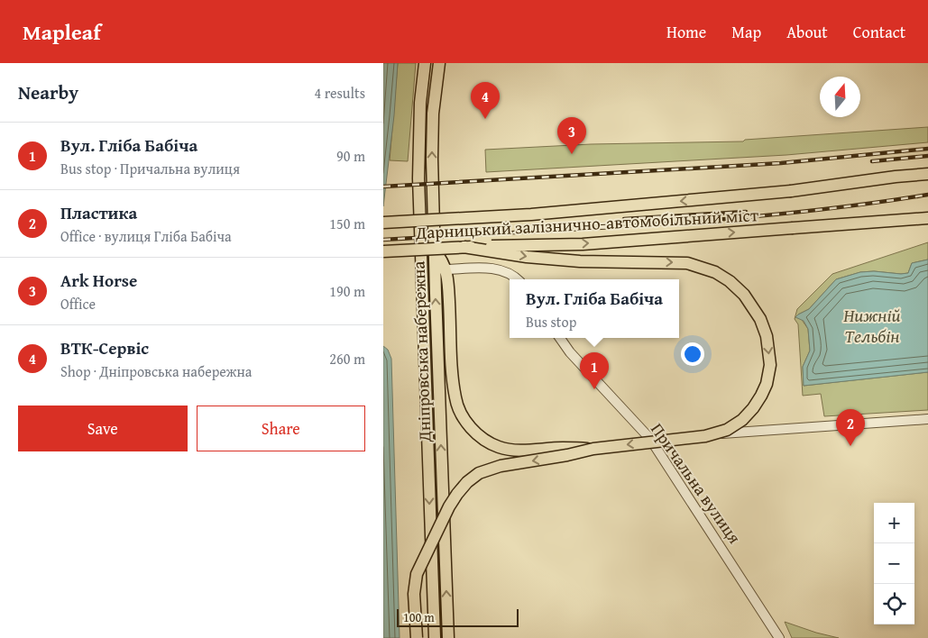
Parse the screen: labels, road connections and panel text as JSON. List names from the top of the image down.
{
  "streets": {
    "main road": ["Дарницький залізнично-автомобільний міст", "Дніпровська набережна"],
    "street": ["Причальна вулиця"]
  },
  "water": ["Нижній Тельбін"],
  "scale_bar": "100 m",
  "north": "top",
  "page": {
    "header": "Mapleaf",
    "nav": [
      "Home",
      "Map",
      "About",
      "Contact"
    ],
    "heading": ["Nearby", "4 results"],
    "pins": [
      "4",
      "3",
      "1",
      "2"
    ],
    "list": [
      {
        "mark": "1",
        "name": "Вул. Гліба Бабіча",
        "note": "Bus stop · Причальна вулиця",
        "value": "90 m"
      },
      {
        "mark": "2",
        "name": "Пластика",
        "note": "Office · вулиця Гліба Бабіча",
        "value": "150 m"
      },
      {
        "mark": "3",
        "name": "Ark Horse",
        "note": "Office",
        "value": "190 m"
      },
      {
        "mark": "4",
        "name": "ВТК-Сервіс",
        "note": "Shop · Дніпровська набережна",
        "value": "260 m"
      }
    ],
    "popup": ["Вул. Гліба Бабіча", "Bus stop"],
    "buttons": ["Save", "Share"],
    "map_buttons": ["+", "−"],
    "scale": "100 m"
  }
}
